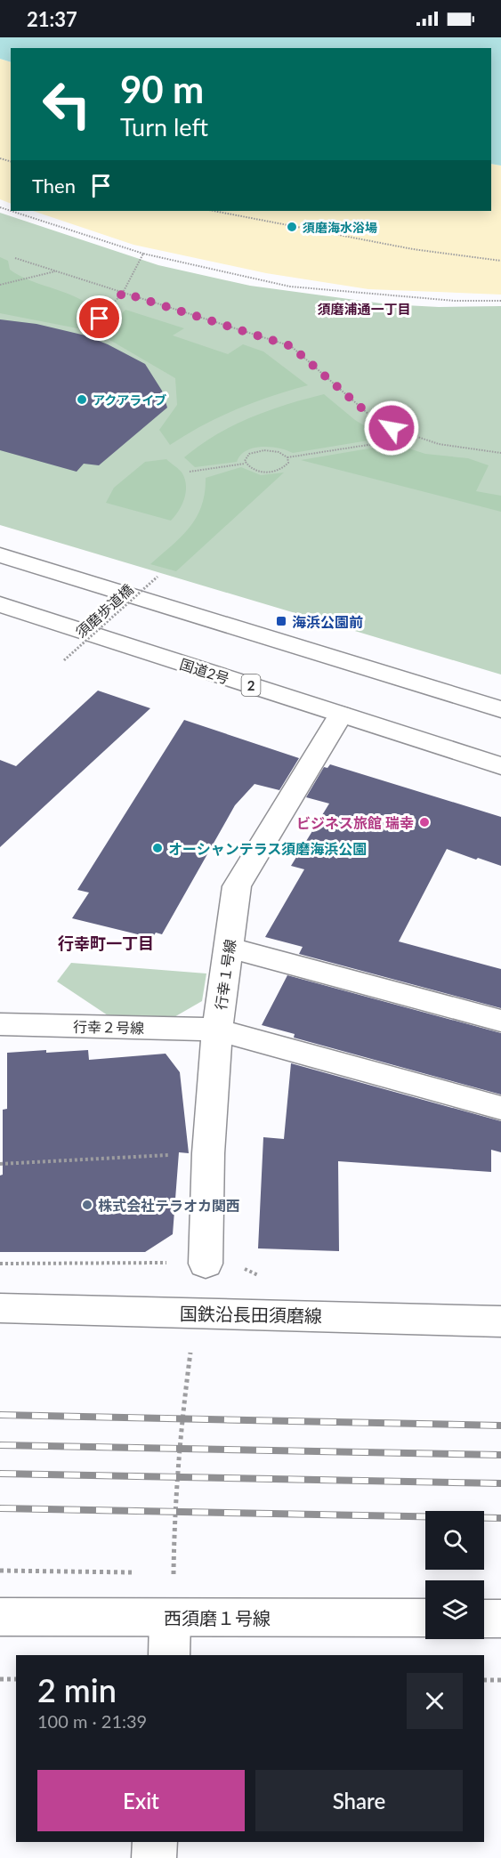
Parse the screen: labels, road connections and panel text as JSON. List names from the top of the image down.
{
  "streets": {
    "main road": [
      "国道2号",
      "2",
      "行幸１号線",
      "行幸２号線",
      "国鉄沿長田須磨線",
      "西須磨１号線"
    ],
    "path": ["須磨歩道橋"]
  },
  "crossings": [
    ["国道2号", "行幸１号線"],
    ["行幸１号線", "行幸２号線"]
  ],
  "districts": ["須磨浦通一丁目", "行幸町一丁目"],
  "places": {
    "other": [
      "須磨海水浴場",
      "アクアライブ",
      "ビジネス旅館 瑞幸",
      "オーシャンテラス須磨海浜公園",
      "株式会社テラオカ関西"
    ],
    "transit": ["海浜公園前"]
  },
  "page": {
    "status": "21:37",
    "turn": ["90 m", "Turn left"],
    "then": "Then",
    "heading": ["2 min", "100 m · 21:39"],
    "buttons": ["Exit", "Share"]
  }
}
